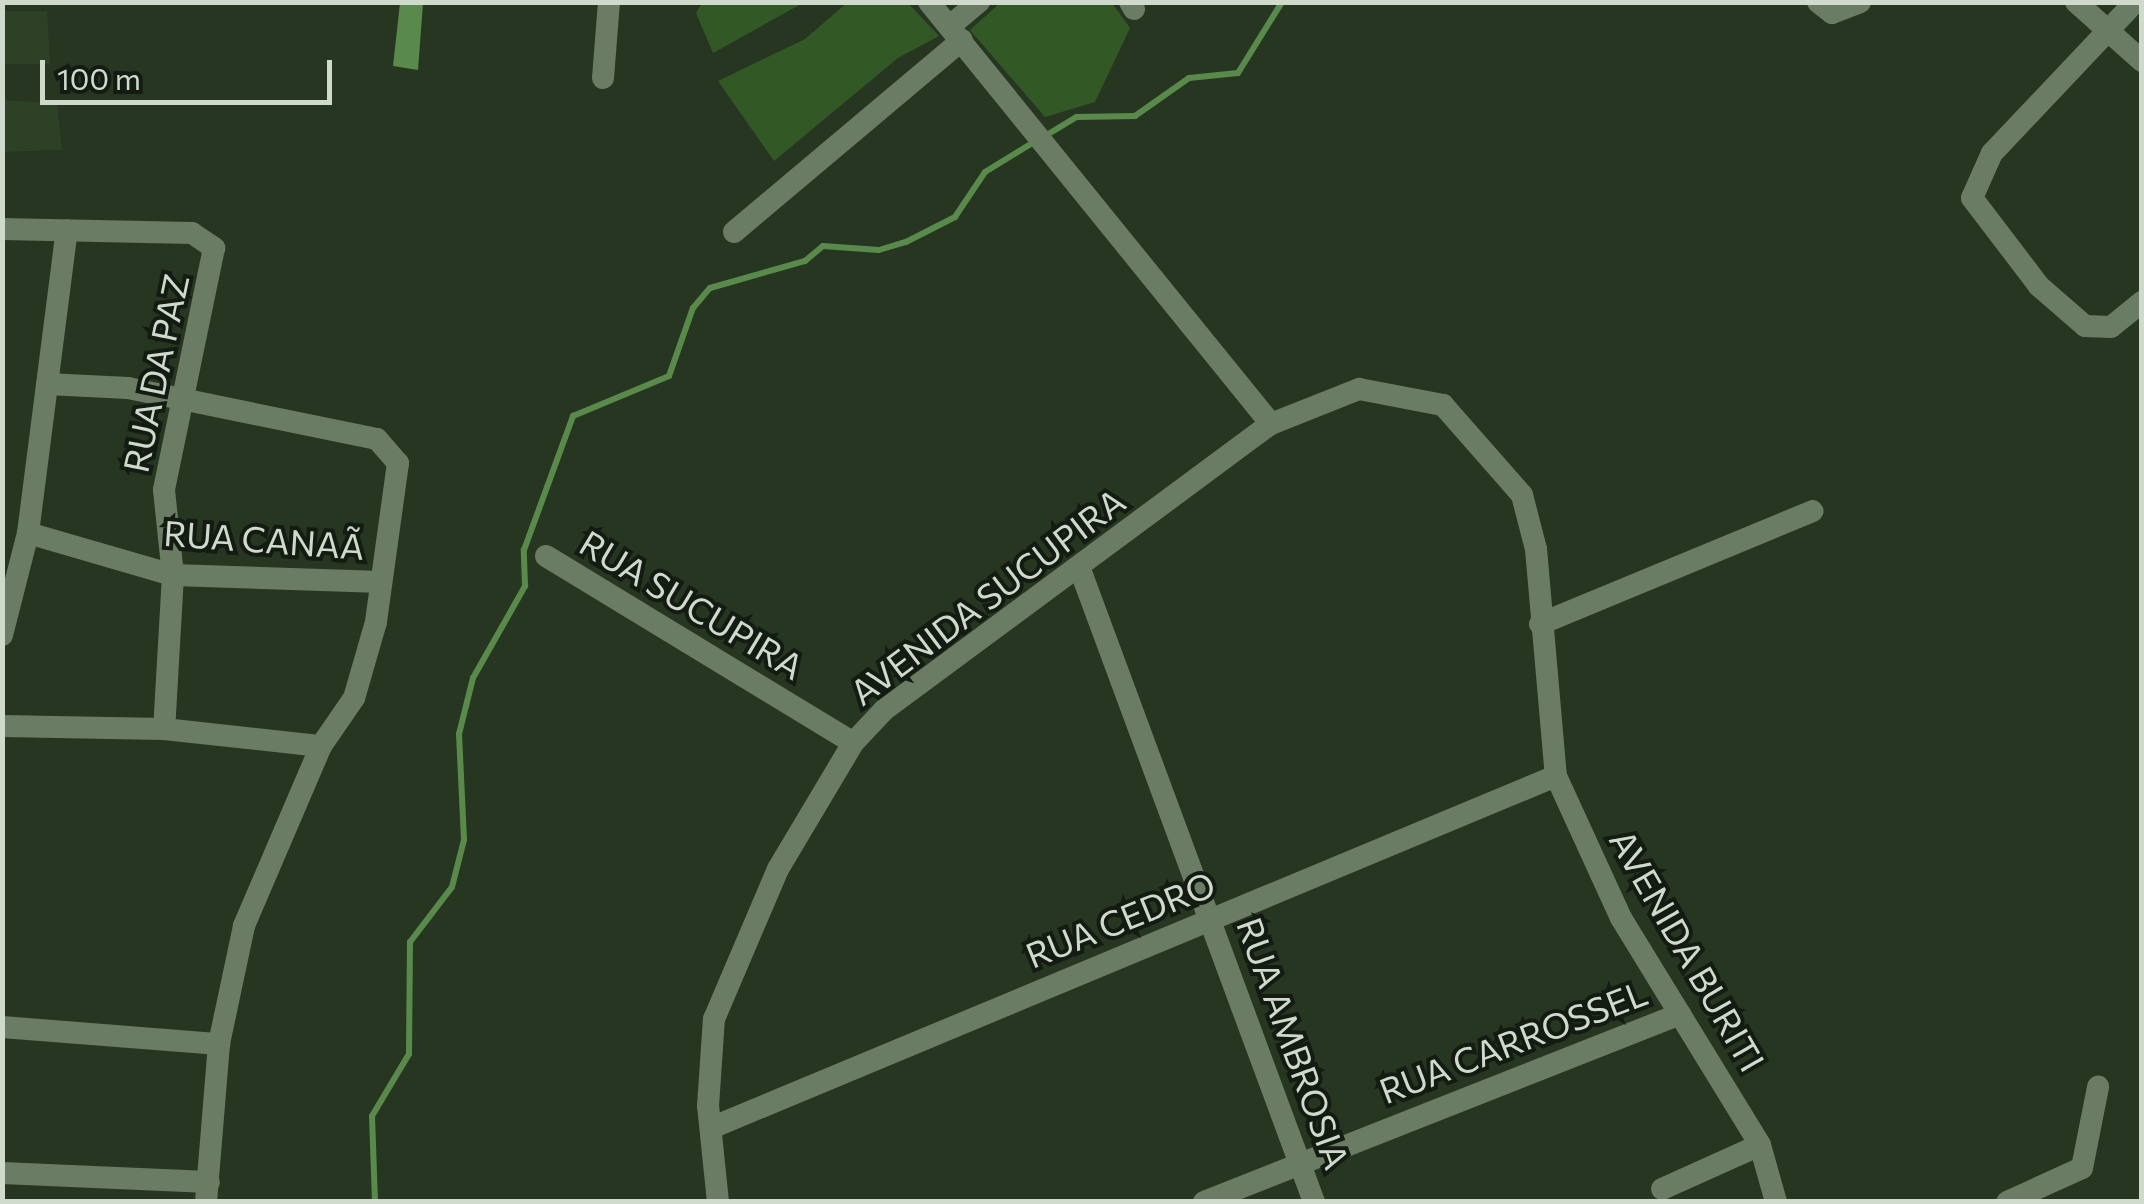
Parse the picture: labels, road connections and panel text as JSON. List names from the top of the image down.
{
  "streets": {
    "street": [
      "RUA DA PAZ",
      "RUA CANAÃ",
      "AVENIDA SUCUPIRA",
      "RUA SUCUPIRA",
      "RUA CEDRO",
      "AVENIDA BURITI",
      "RUA CARROSSEL",
      "RUA AMBROSIA"
    ]
  },
  "crossings": [
    ["RUA DA PAZ", "RUA CANAÃ"],
    ["AVENIDA SUCUPIRA", "RUA SUCUPIRA"],
    ["AVENIDA SUCUPIRA", "RUA CEDRO"],
    ["AVENIDA SUCUPIRA", "AVENIDA BURITI"],
    ["AVENIDA SUCUPIRA", "RUA AMBROSIA"],
    ["RUA CEDRO", "AVENIDA BURITI"],
    ["RUA CEDRO", "RUA AMBROSIA"],
    ["AVENIDA BURITI", "RUA CARROSSEL"],
    ["RUA CARROSSEL", "RUA AMBROSIA"]
  ],
  "scale_bar": "100 m"
}
